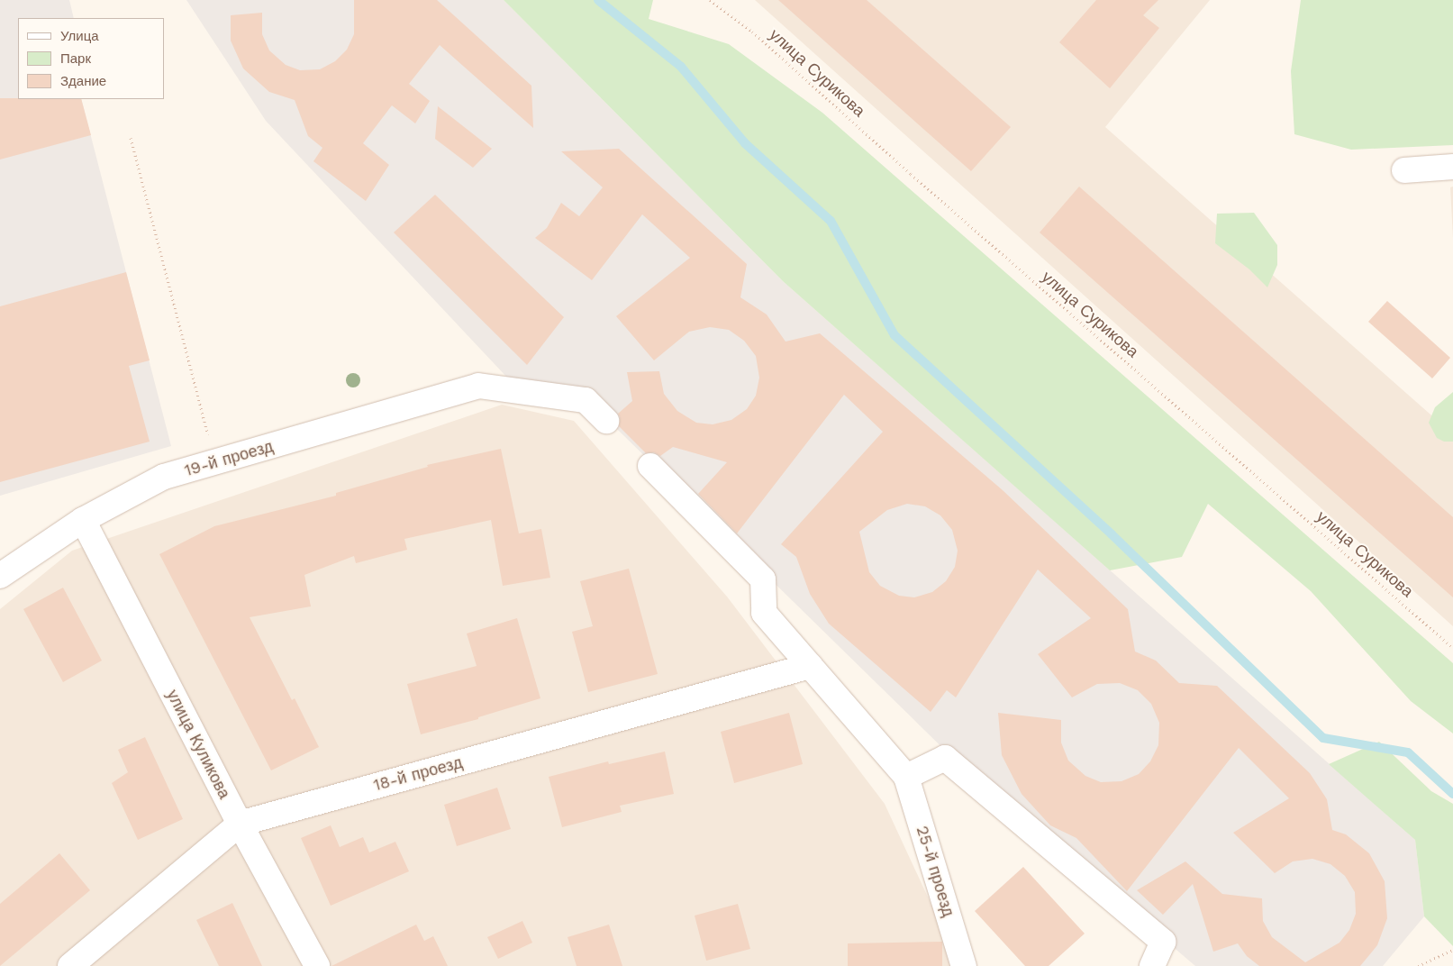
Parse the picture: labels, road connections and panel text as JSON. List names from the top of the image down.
{
  "streets": {
    "street": [
      "19-й проезд",
      "улица Куликова",
      "18-й проезд",
      "25-й проезд"
    ],
    "path": ["улица Сурикова"]
  },
  "crossings": [
    ["19-й проезд", "улица Куликова"],
    ["улица Куликова", "18-й проезд"]
  ],
  "legend": ["Улица", "Парк", "Здание"]
}
